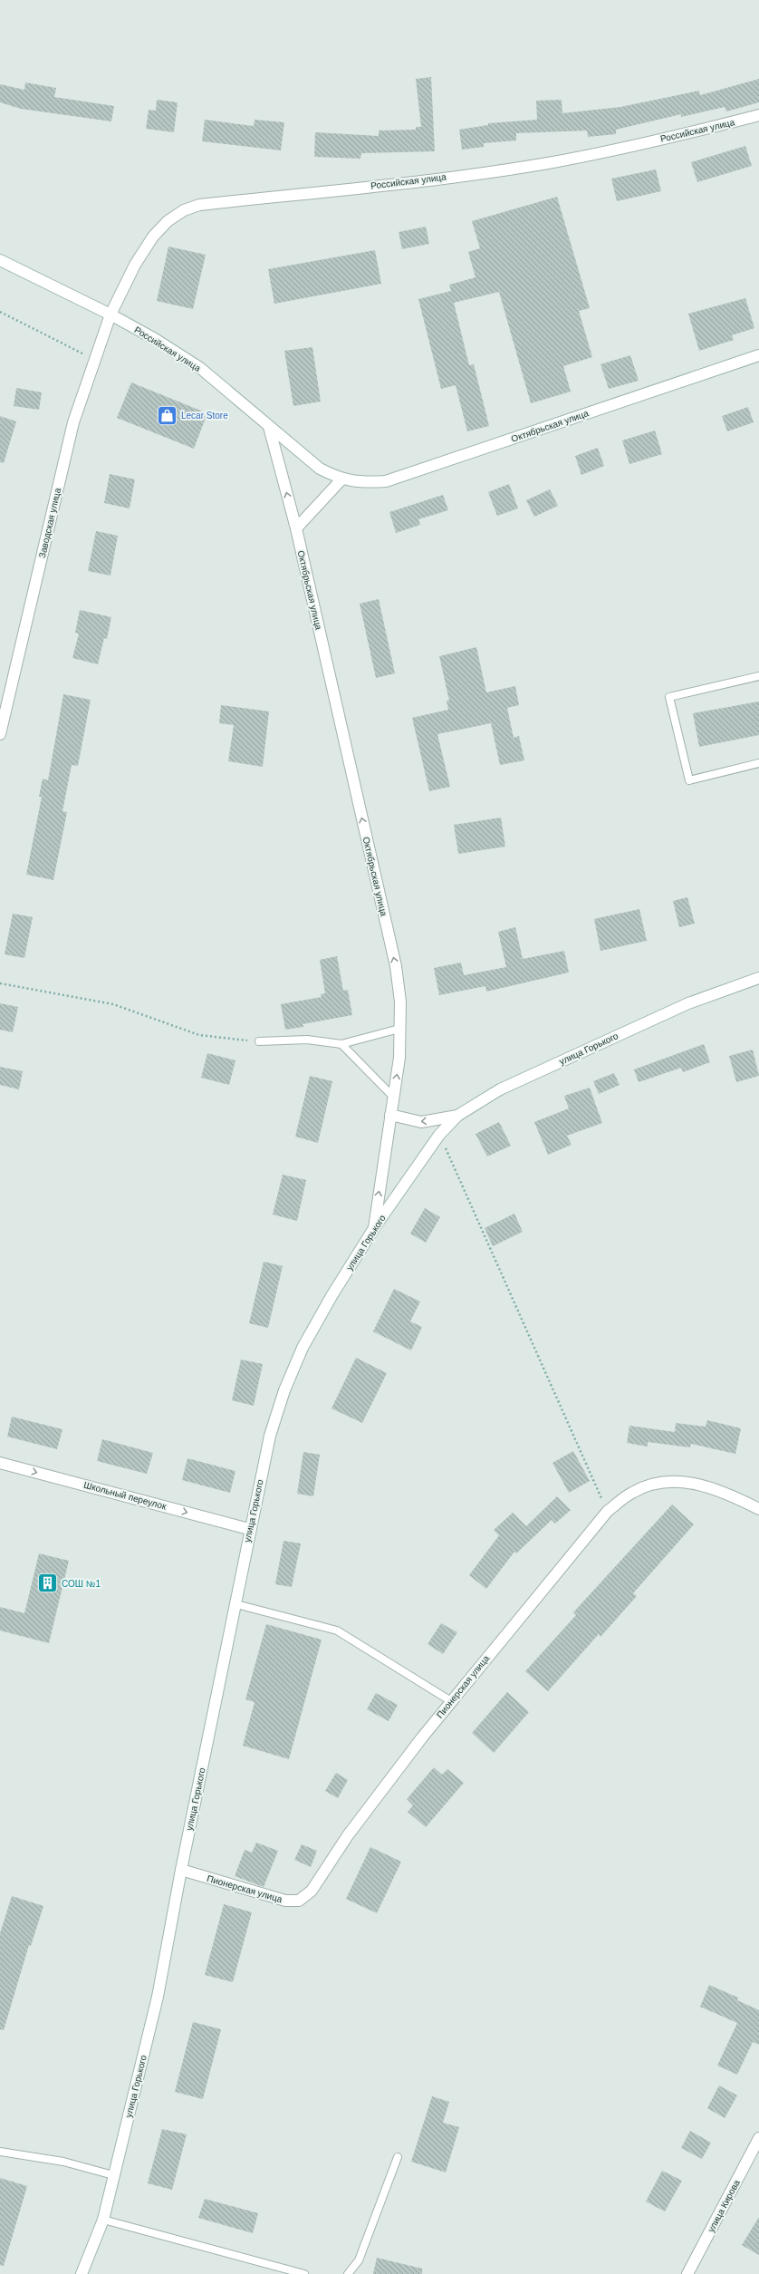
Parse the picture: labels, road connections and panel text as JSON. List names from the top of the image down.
{
  "streets": {
    "street": [
      "Российская улица",
      "Октябрьская улица",
      "Заводская улица",
      "улица Горького",
      "Школьный переулок",
      "Пионерская улица",
      "улица Кирова"
    ]
  },
  "crossings": [
    ["Российская улица", "Октябрьская улица"],
    ["Российская улица", "Заводская улица"],
    ["Октябрьская улица", "улица Горького"],
    ["улица Горького", "Школьный переулок"],
    ["улица Горького", "Пионерская улица"]
  ],
  "one_way": ["Октябрьская улица", "Школьный переулок"],
  "places": {
    "shop": ["Lecar Store"],
    "building": ["СОШ №1"]
  }
}
